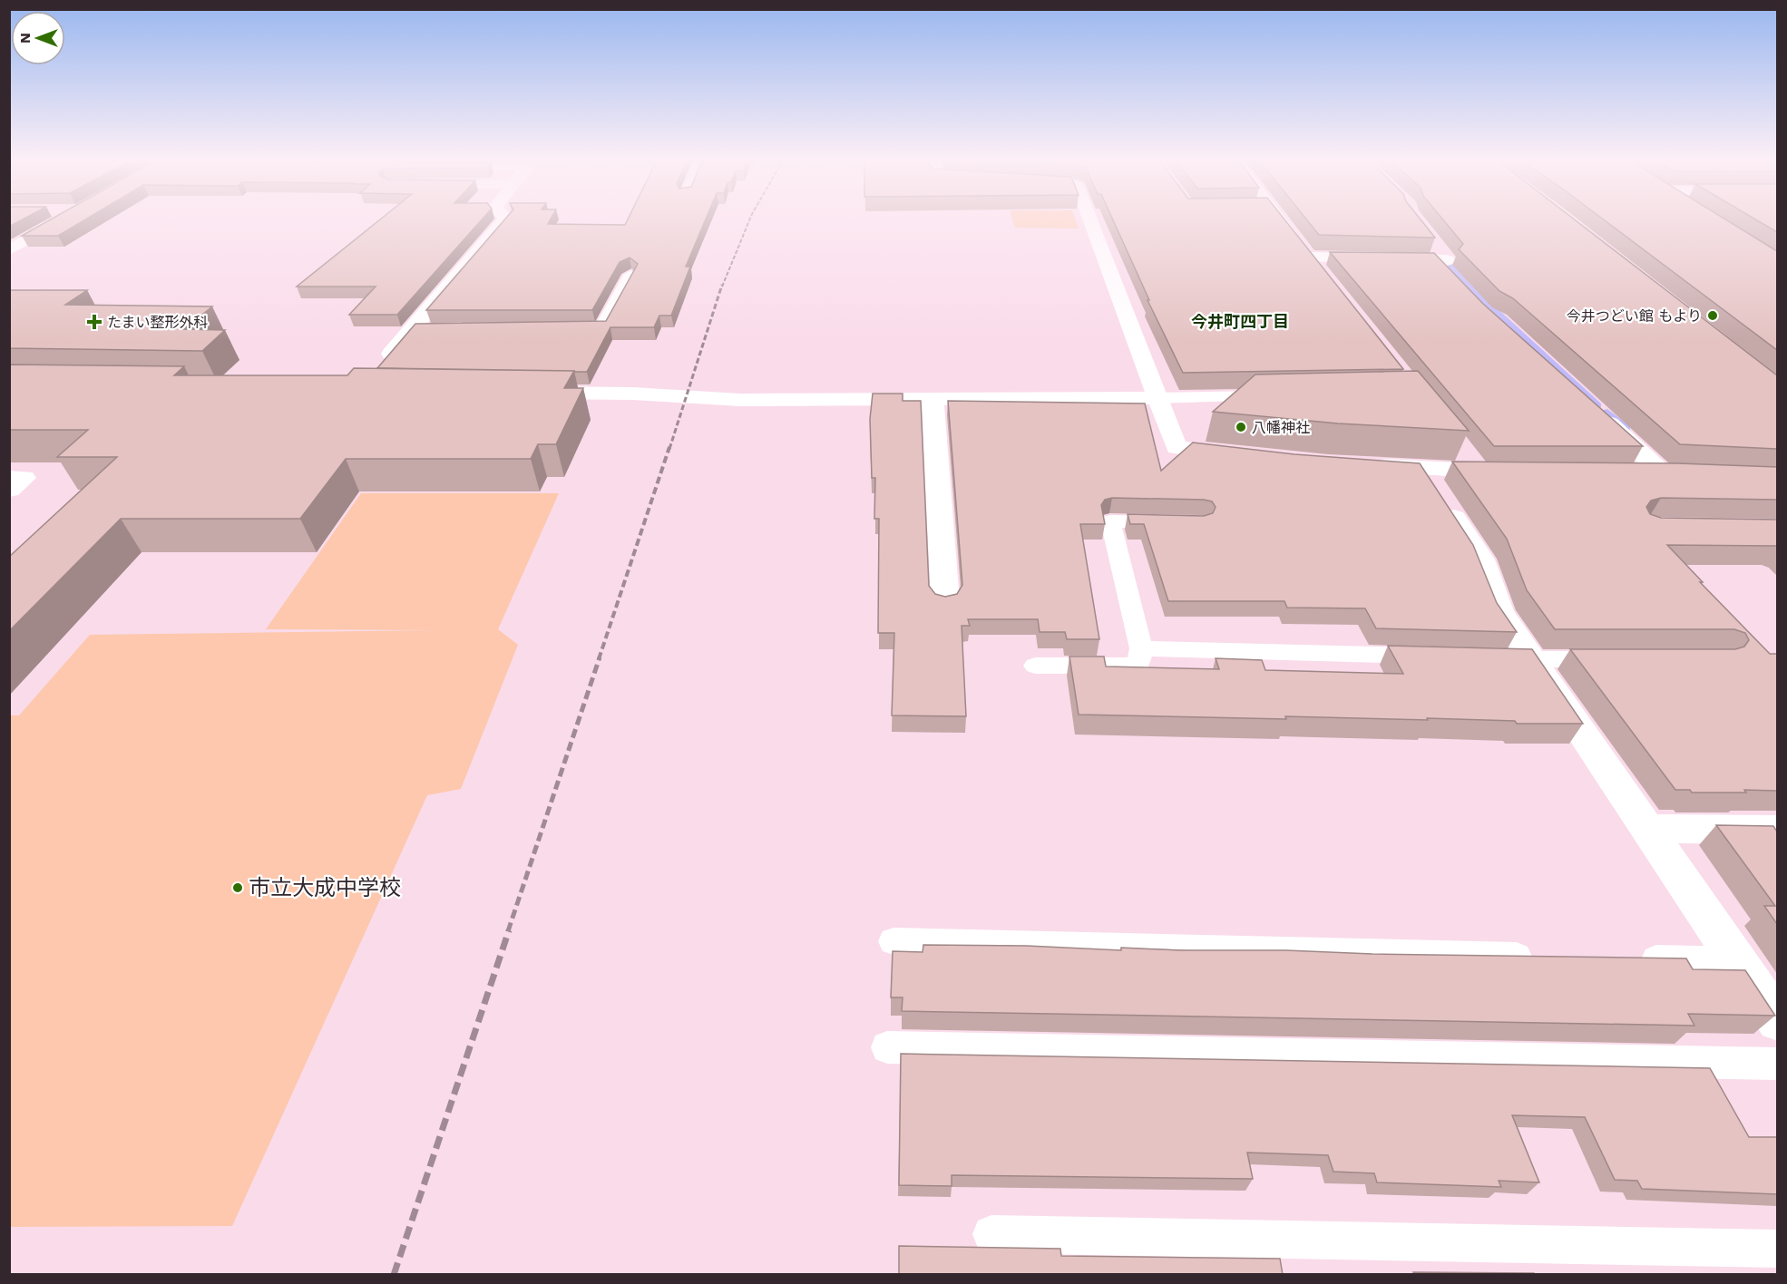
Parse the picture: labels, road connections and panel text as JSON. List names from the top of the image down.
{
  "districts": ["今井町四丁目"],
  "places": {
    "other": ["今井つどい館 もより", "八幡神社", "市立大成中学校"],
    "health": ["たまい整形外科"]
  },
  "north": "left"
}
